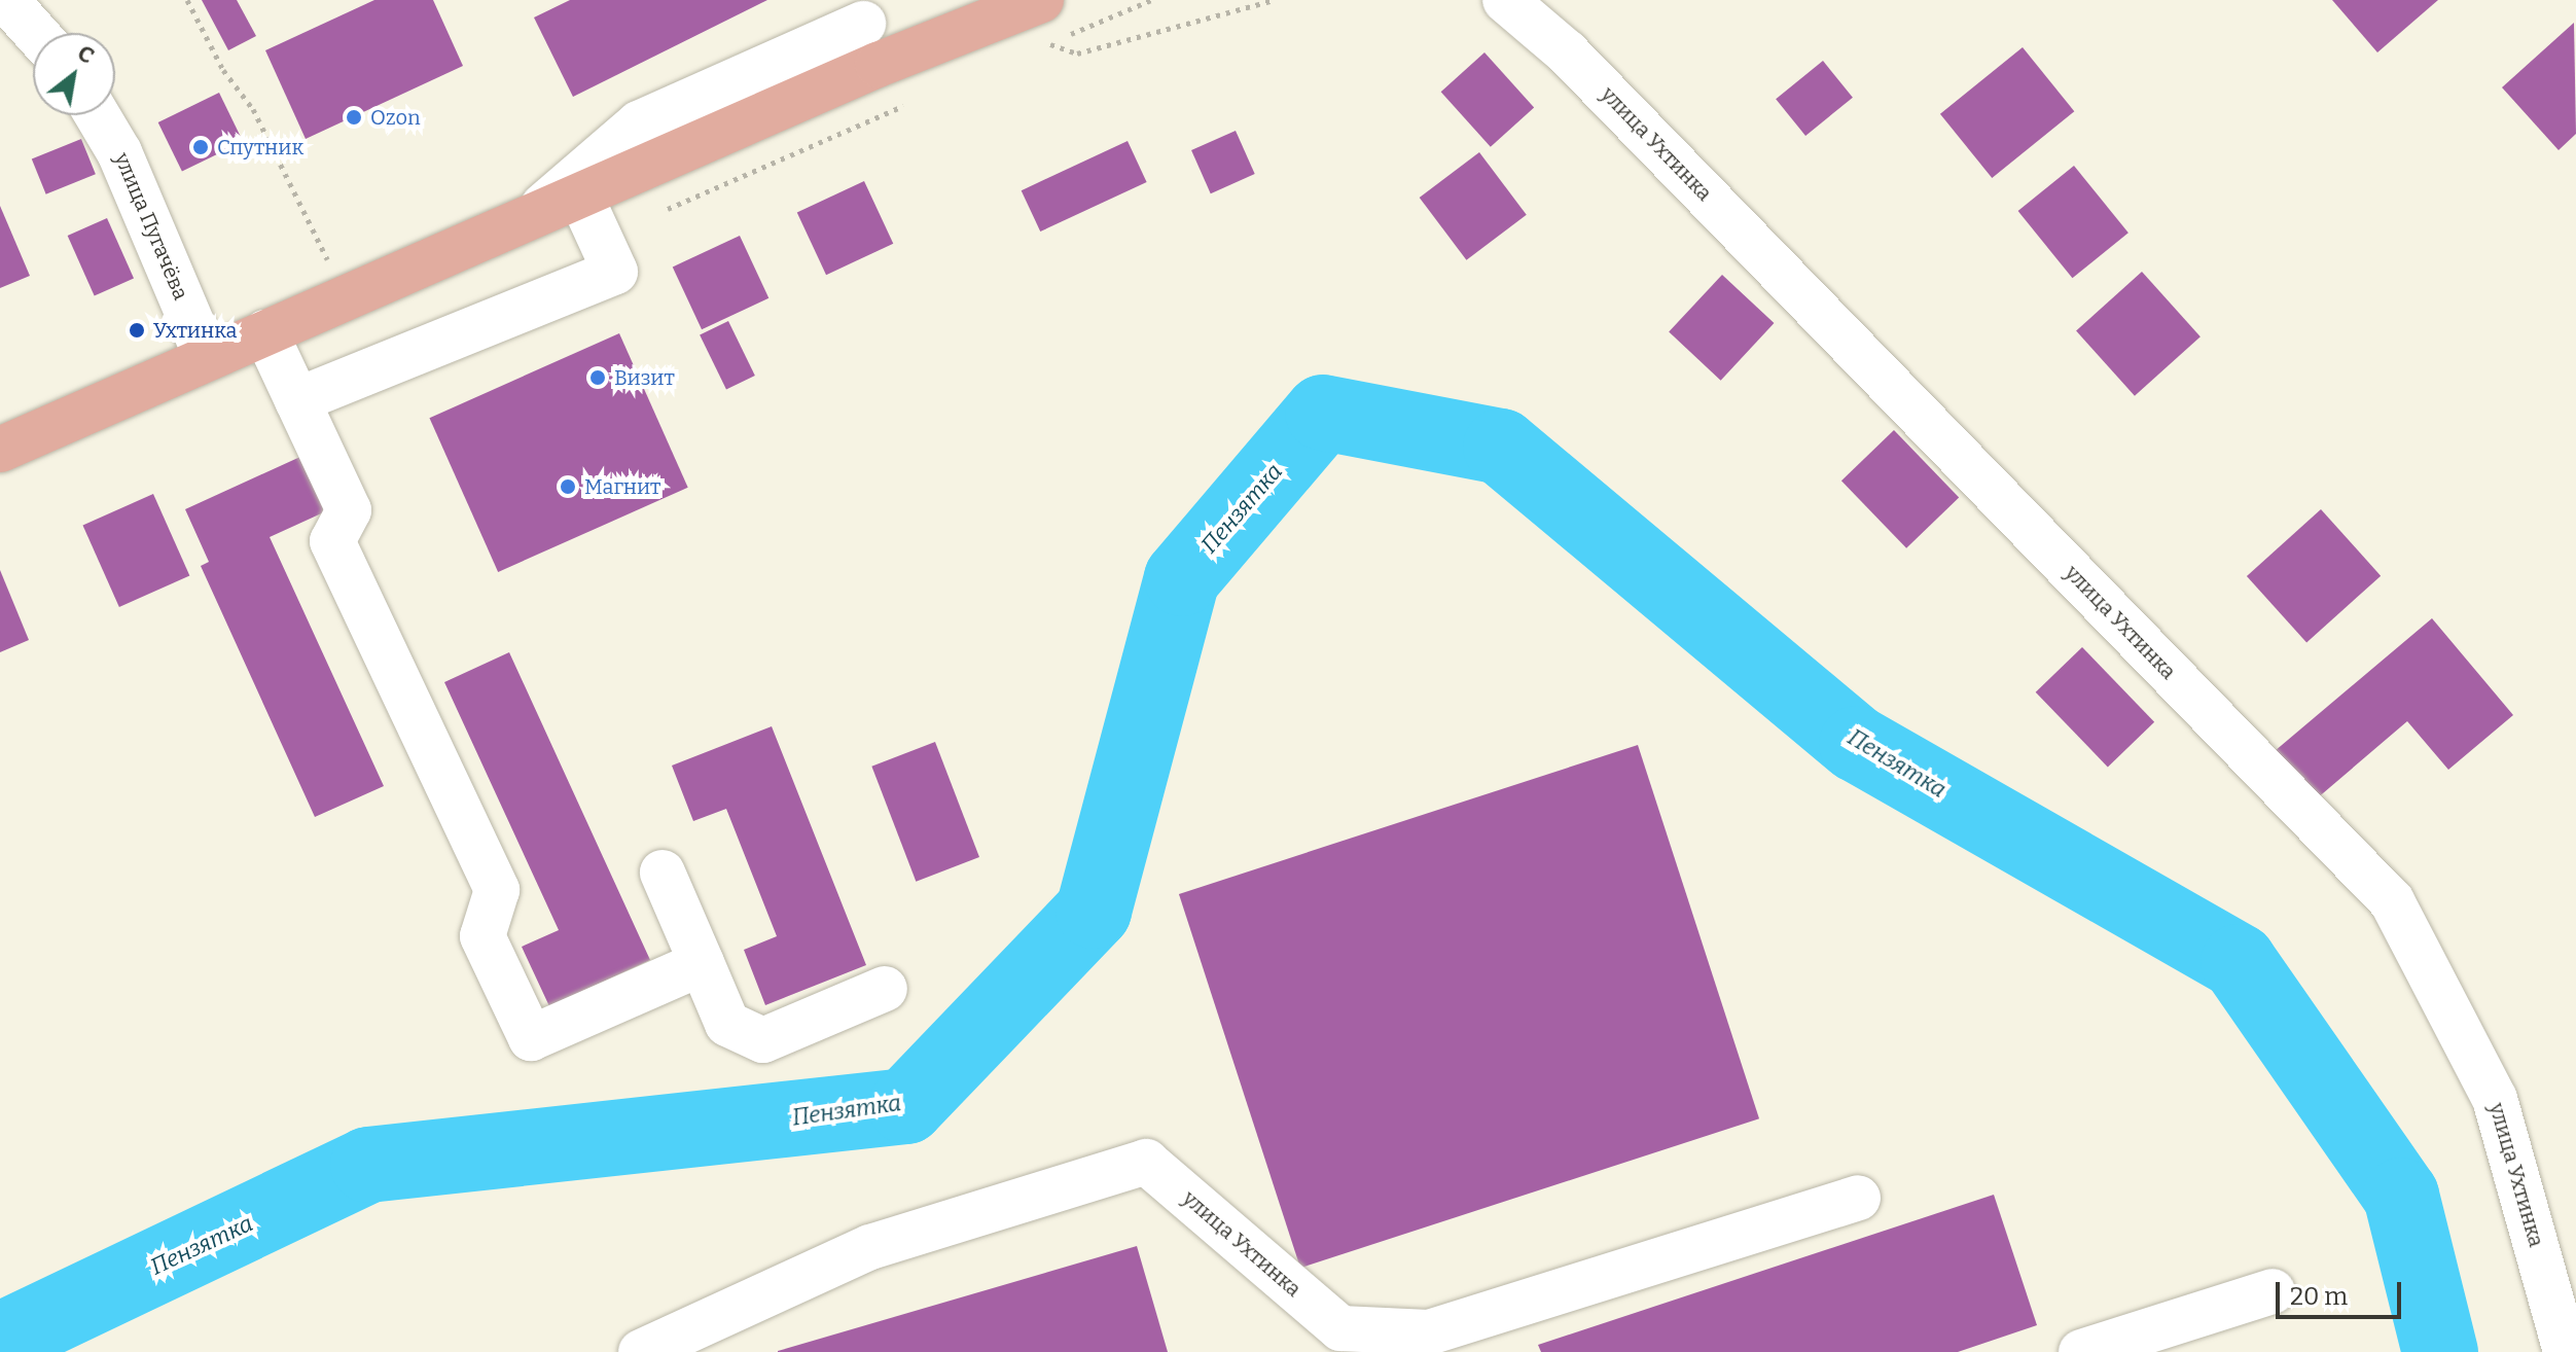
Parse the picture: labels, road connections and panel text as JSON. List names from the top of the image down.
{
  "streets": {
    "street": ["улица Ухтинка", "улица Пугачёва"]
  },
  "water": ["Пензятка"],
  "places": [
    "Ozon",
    "Спутник",
    "Ухтинка",
    "Визит",
    "Магнит"
  ],
  "scale_bar": "20 m",
  "north": "top right"
}
